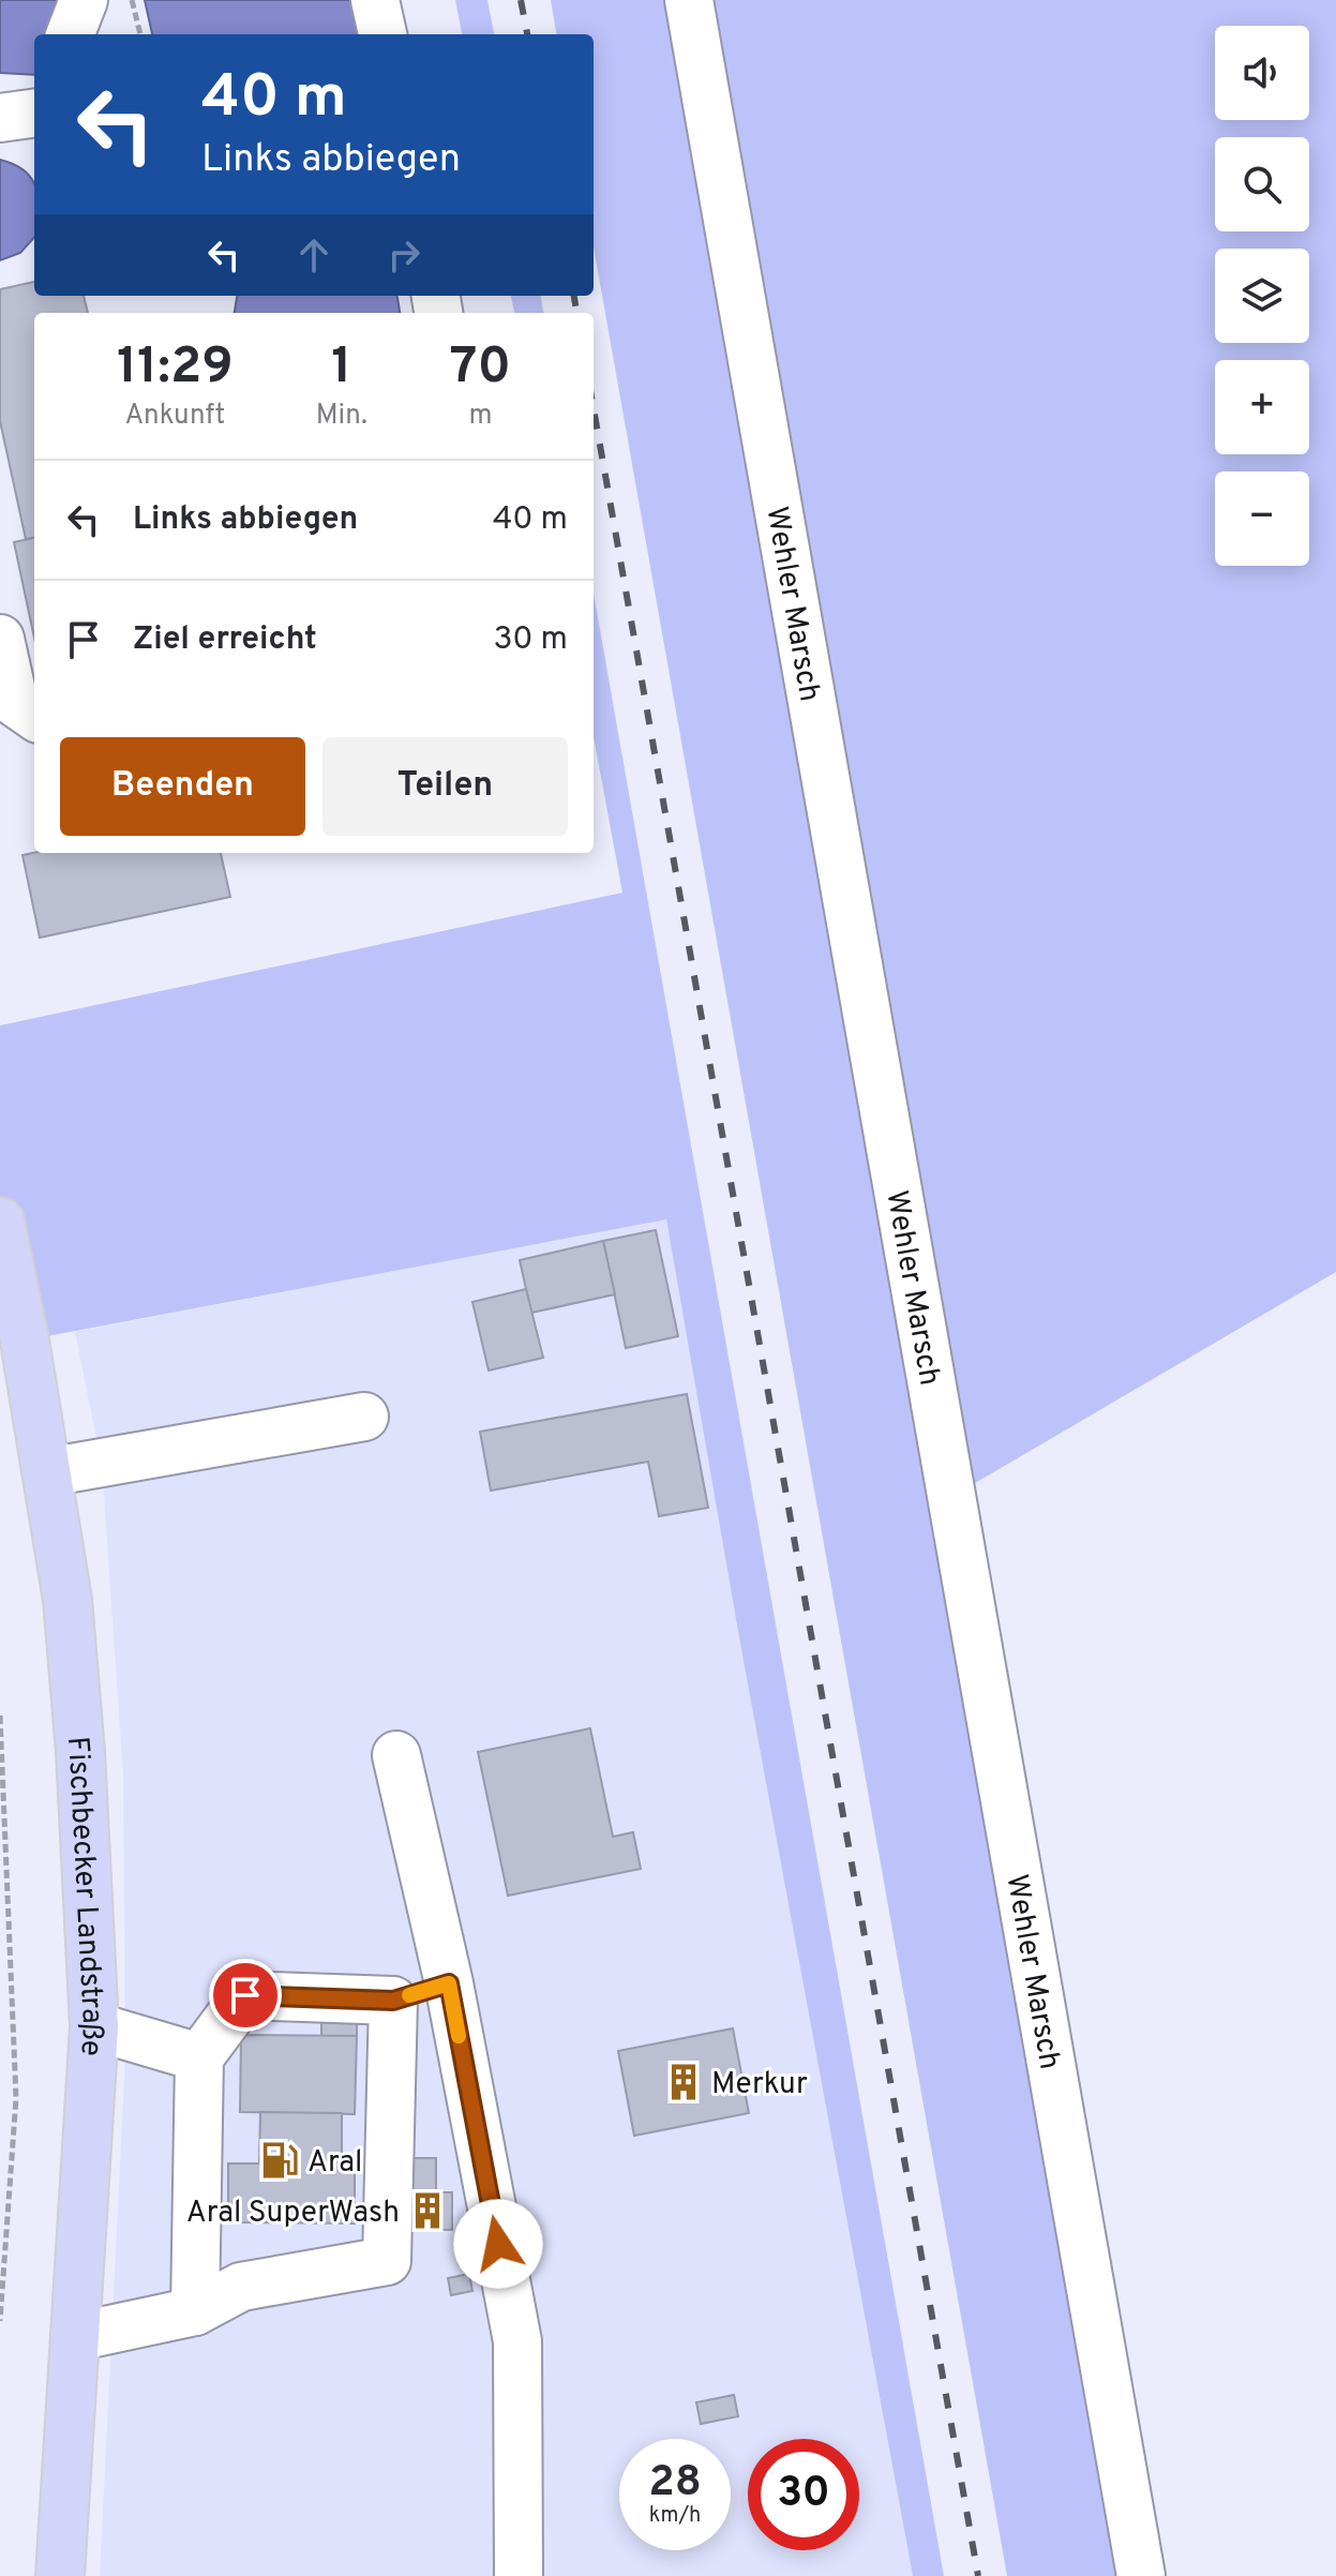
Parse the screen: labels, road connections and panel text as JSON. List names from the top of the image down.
{
  "streets": {
    "main road": ["Fischbecker Landstraße"],
    "street": ["Wehler Marsch"]
  },
  "places": {
    "building": ["Merkur", "Aral SuperWash"],
    "fuel station": ["Aral"]
  },
  "page": {
    "map_buttons": ["+", "−"],
    "turn": ["40 m", "Links abbiegen"],
    "eta": [
      "11:29",
      "Ankunft",
      "1",
      "Min.",
      "70",
      "m"
    ],
    "list": [
      {
        "name": "Links abbiegen",
        "value": "40 m"
      },
      {
        "name": "Ziel erreicht",
        "value": "30 m"
      }
    ],
    "buttons": ["Beenden", "Teilen"],
    "speed": "28 km/h",
    "limit": "30"
  }
}
